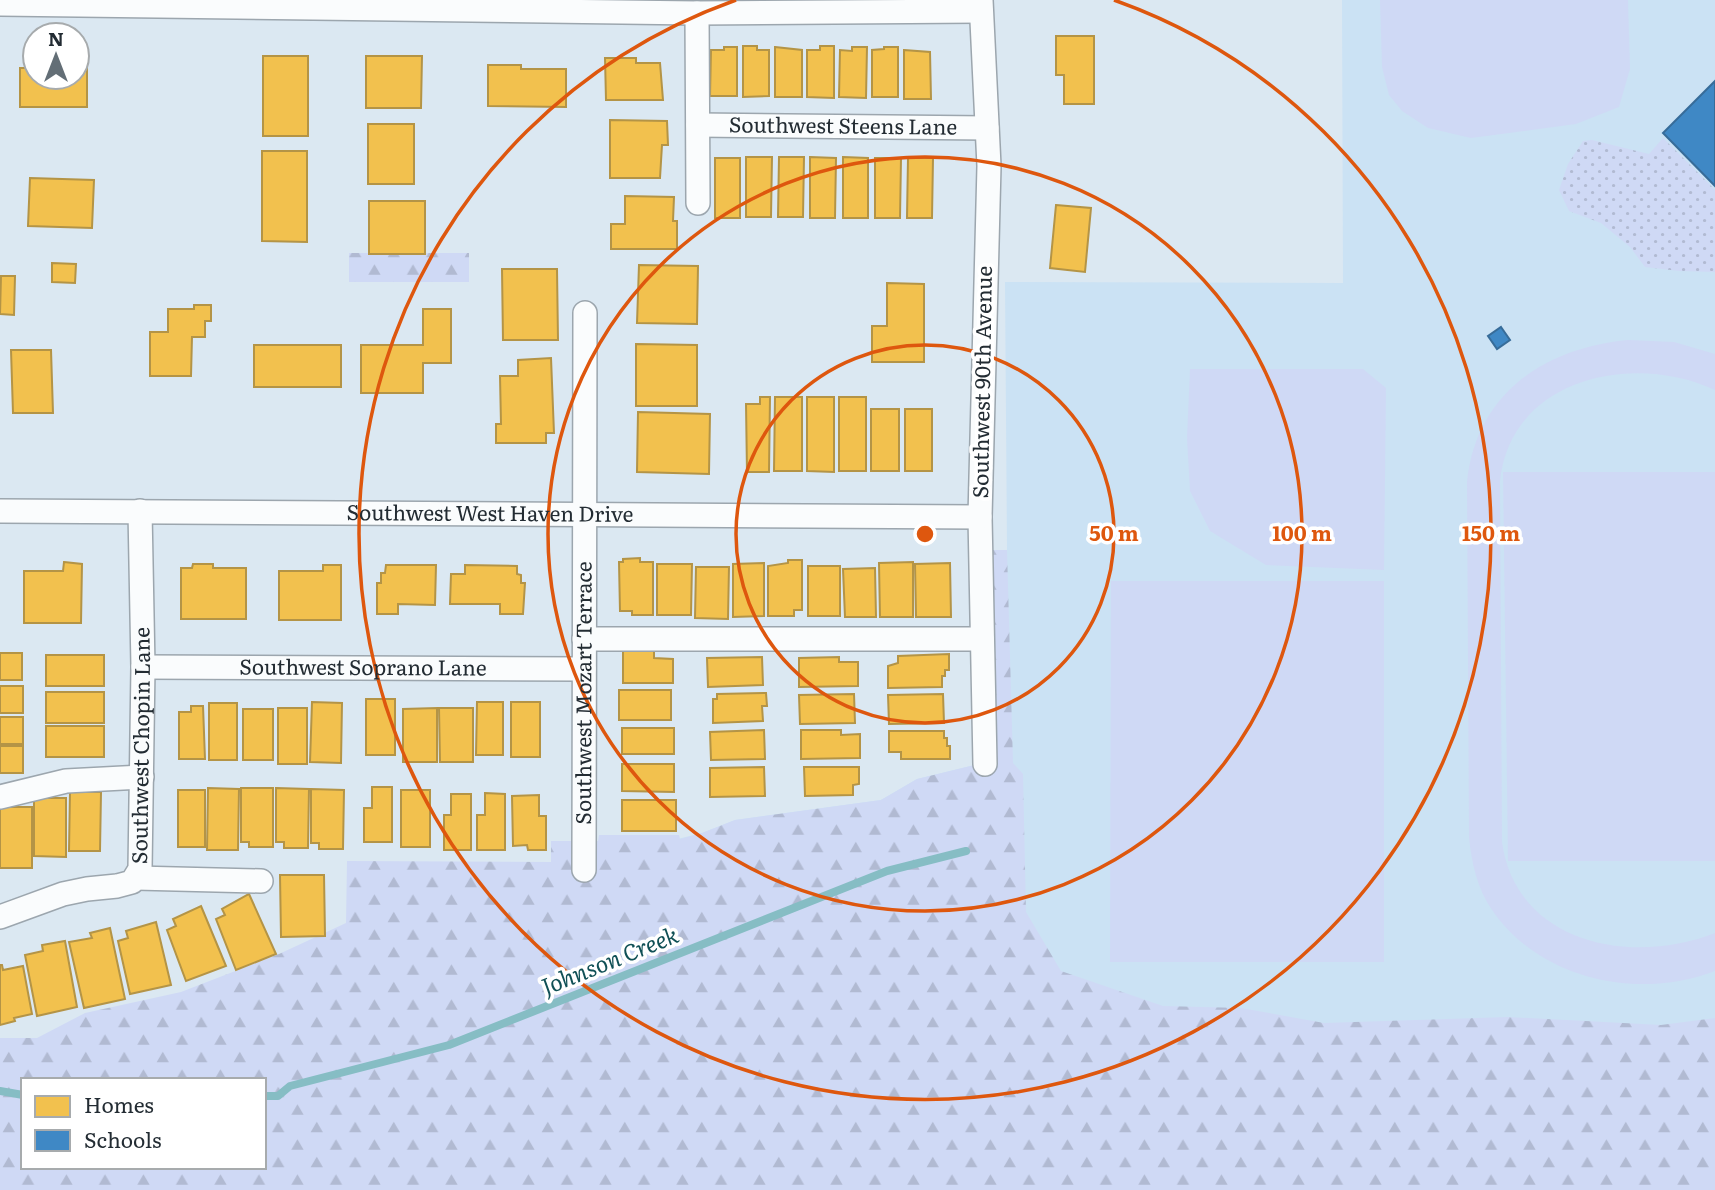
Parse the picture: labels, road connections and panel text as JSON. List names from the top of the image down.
{
  "streets": {
    "street": [
      "Southwest Steens Lane",
      "Southwest 90th Avenue",
      "Southwest West Haven Drive",
      "Southwest Soprano Lane",
      "Southwest Mozart Terrace",
      "Southwest Chopin Lane"
    ]
  },
  "crossings": [
    ["Southwest Steens Lane", "Southwest 90th Avenue"],
    ["Southwest 90th Avenue", "Southwest West Haven Drive"],
    ["Southwest West Haven Drive", "Southwest Mozart Terrace"],
    ["Southwest West Haven Drive", "Southwest Chopin Lane"],
    ["Southwest Soprano Lane", "Southwest Mozart Terrace"],
    ["Southwest Soprano Lane", "Southwest Chopin Lane"]
  ],
  "water": ["Johnson Creek"],
  "legend": ["Homes", "Schools"],
  "north": "top",
  "rings": ["50 m", "100 m", "150 m"]
}
